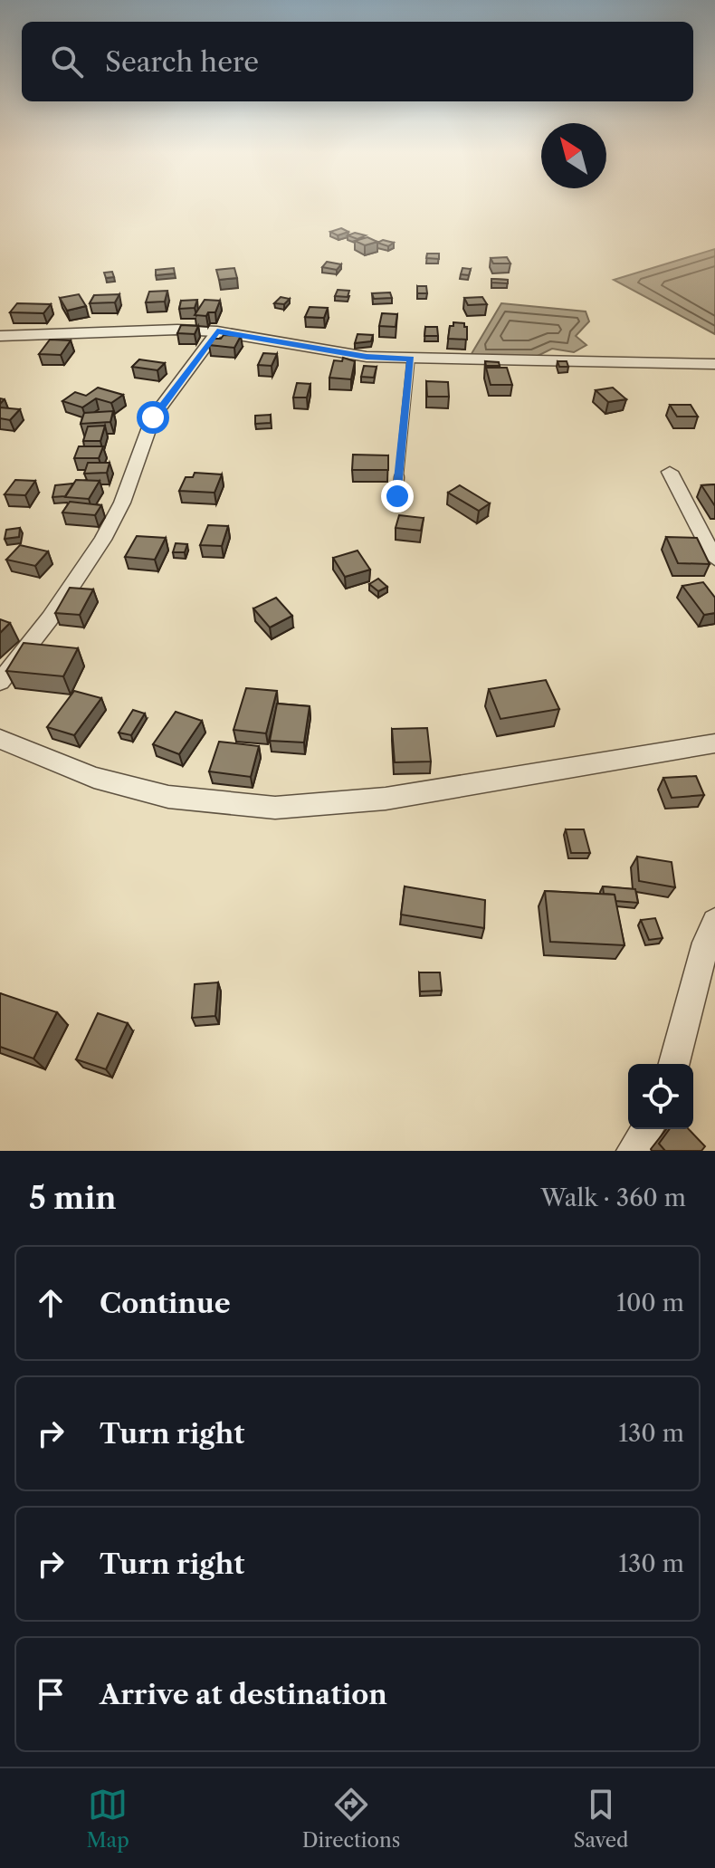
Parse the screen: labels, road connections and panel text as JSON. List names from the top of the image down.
{
  "north": "top left",
  "page": {
    "search": "Search here",
    "heading": ["5 min", "Walk · 360 m"],
    "list": [
      ["Continue", "100 m"],
      ["Turn right", "130 m"],
      ["Turn right", "130 m"],
      "Arrive at destination"
    ],
    "nav": ["Map", "Directions", "Saved"]
  }
}
